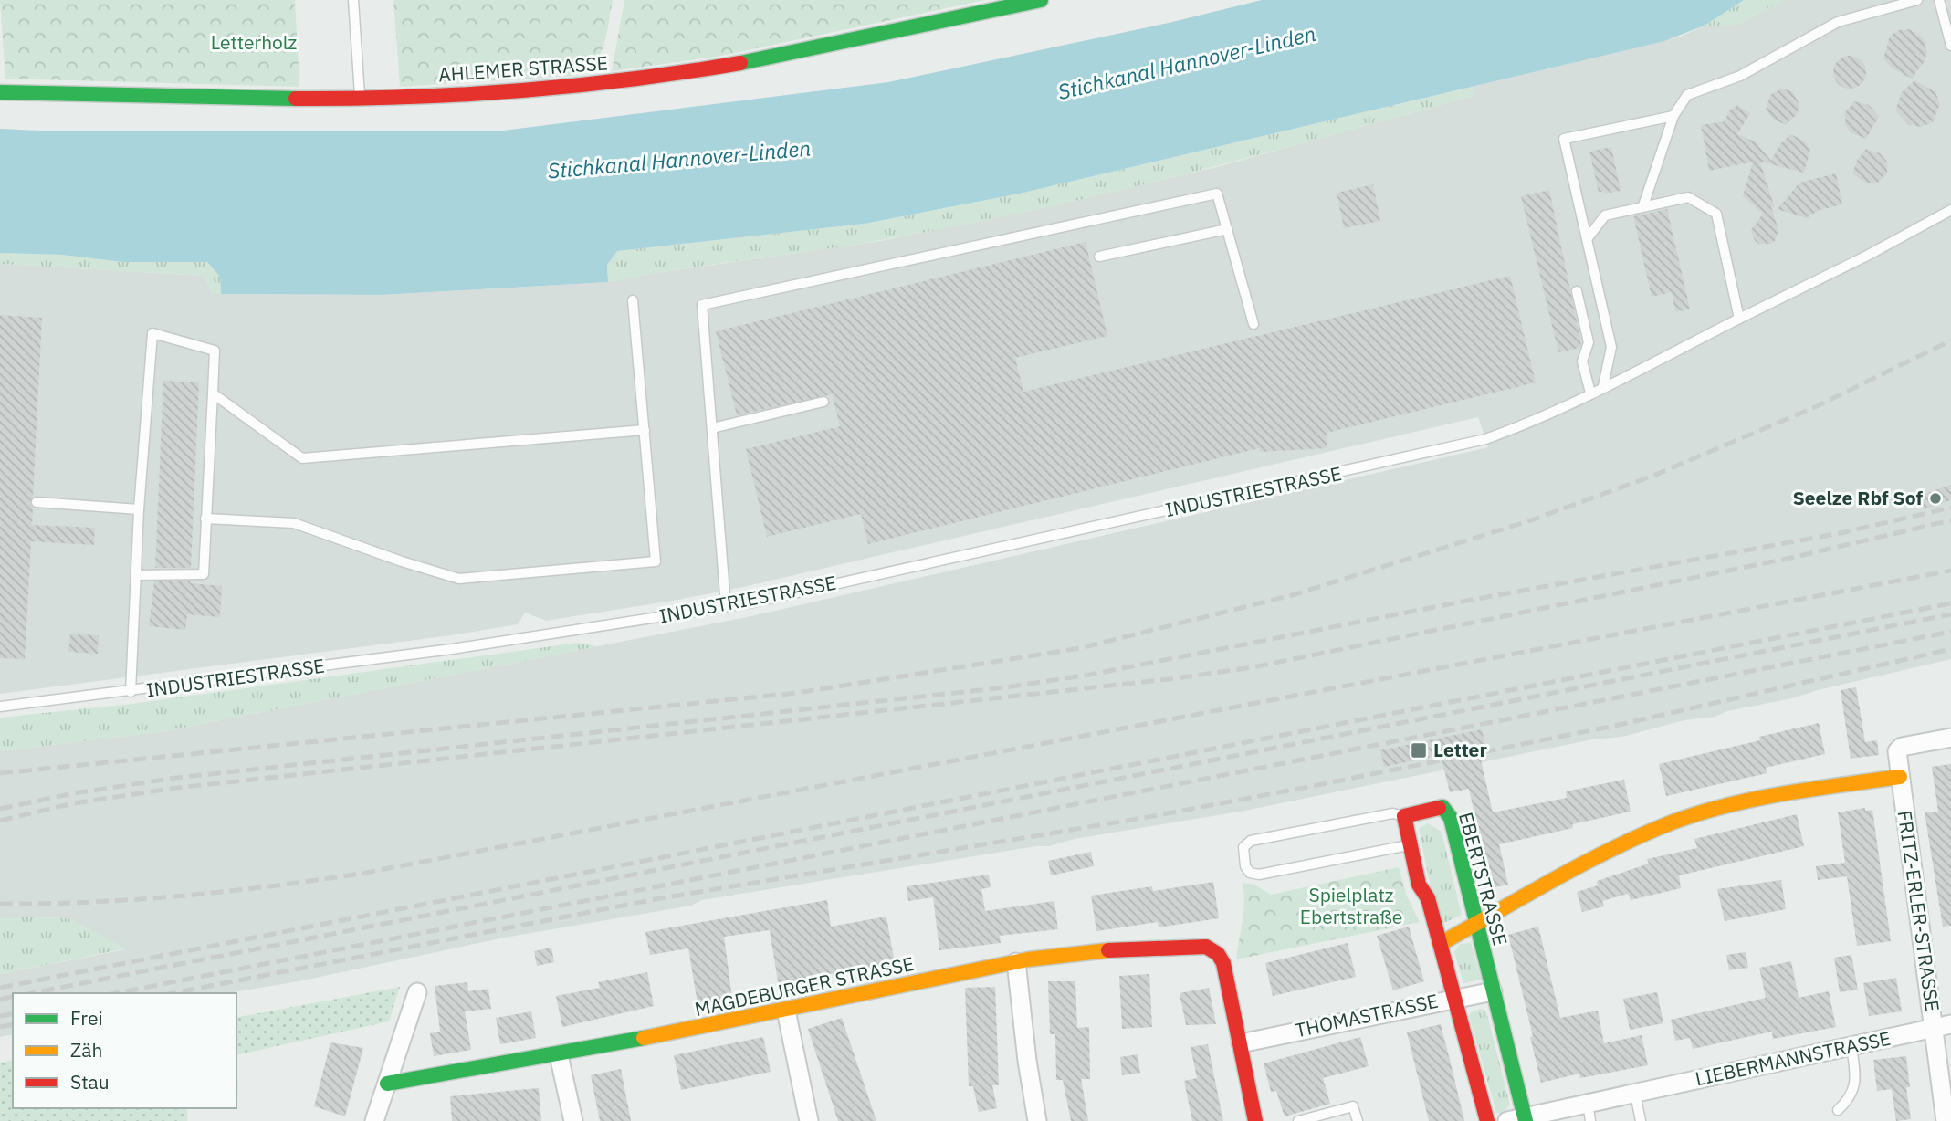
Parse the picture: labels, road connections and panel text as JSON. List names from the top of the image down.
{
  "streets": {
    "street": [
      "AHLEMER STRASSE",
      "EBERTSTRASSE",
      "FRITZ-ERLER-STRASSE",
      "MAGDEBURGER STRASSE",
      "THOMASTRASSE",
      "LIEBERMANNSTRASSE"
    ],
    "lane": ["INDUSTRIESTRASSE"]
  },
  "crossings": [
    ["EBERTSTRASSE", "THOMASTRASSE"],
    ["EBERTSTRASSE", "LIEBERMANNSTRASSE"],
    ["FRITZ-ERLER-STRASSE", "LIEBERMANNSTRASSE"],
    ["MAGDEBURGER STRASSE", "THOMASTRASSE"]
  ],
  "water": ["Stichkanal Hannover-Linden"],
  "parks": ["Letterholz", "Spielplatz Ebertstraße"],
  "places": {
    "other": ["Seelze Rbf Sof"],
    "transit": ["Letter"]
  },
  "legend": ["Frei", "Zäh", "Stau"]
}
